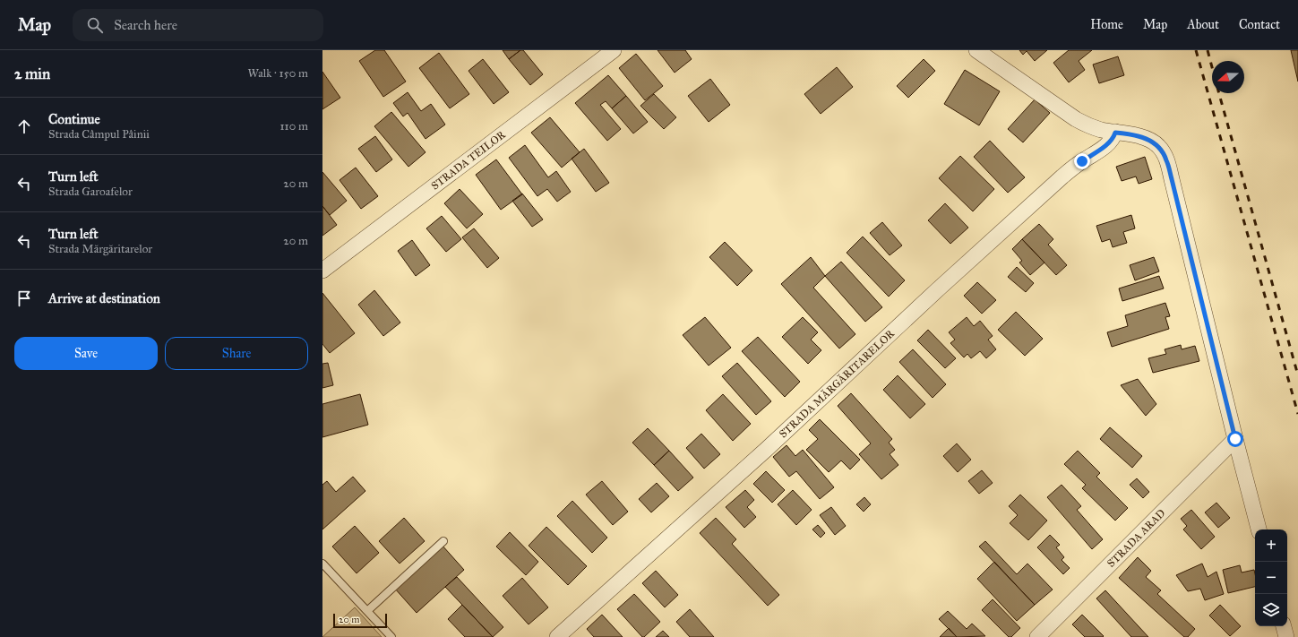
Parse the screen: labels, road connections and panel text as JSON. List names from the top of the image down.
{
  "streets": {
    "street": ["STRADA TEILOR", "STRADA MĂRGĂRITARELOR", "STRADA ARAD"]
  },
  "scale_bar": "20 m",
  "north": "left",
  "page": {
    "header": "Map",
    "search": "Search here",
    "nav": [
      "Home",
      "Map",
      "About",
      "Contact"
    ],
    "heading": ["2 min", "Walk · 150 m"],
    "list": [
      ["Continue", "Strada Câmpul Pâinii", "110 m"],
      ["Turn left", "Strada Garoafelor", "20 m"],
      ["Turn left", "Strada Mărgăritarelor", "20 m"],
      "Arrive at destination"
    ],
    "buttons": ["Save", "Share"],
    "map_buttons": ["+", "−"],
    "scale": "20 m"
  }
}
